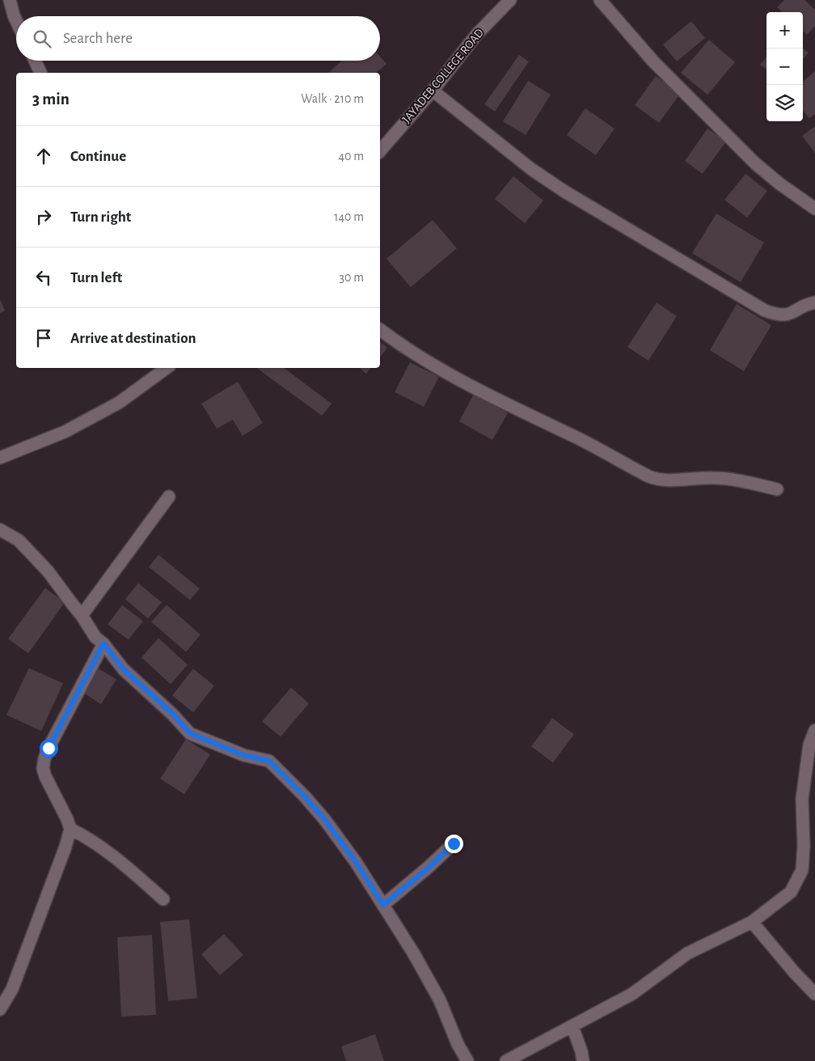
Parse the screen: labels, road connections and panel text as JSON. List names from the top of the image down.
{
  "streets": {
    "street": ["JAYADEB COLLEGE ROAD"]
  },
  "page": {
    "map_buttons": ["+", "−"],
    "search": "Search here",
    "heading": ["3 min", "Walk · 210 m"],
    "list": [
      ["Continue", "40 m"],
      ["Turn right", "140 m"],
      ["Turn left", "30 m"],
      "Arrive at destination"
    ]
  }
}
